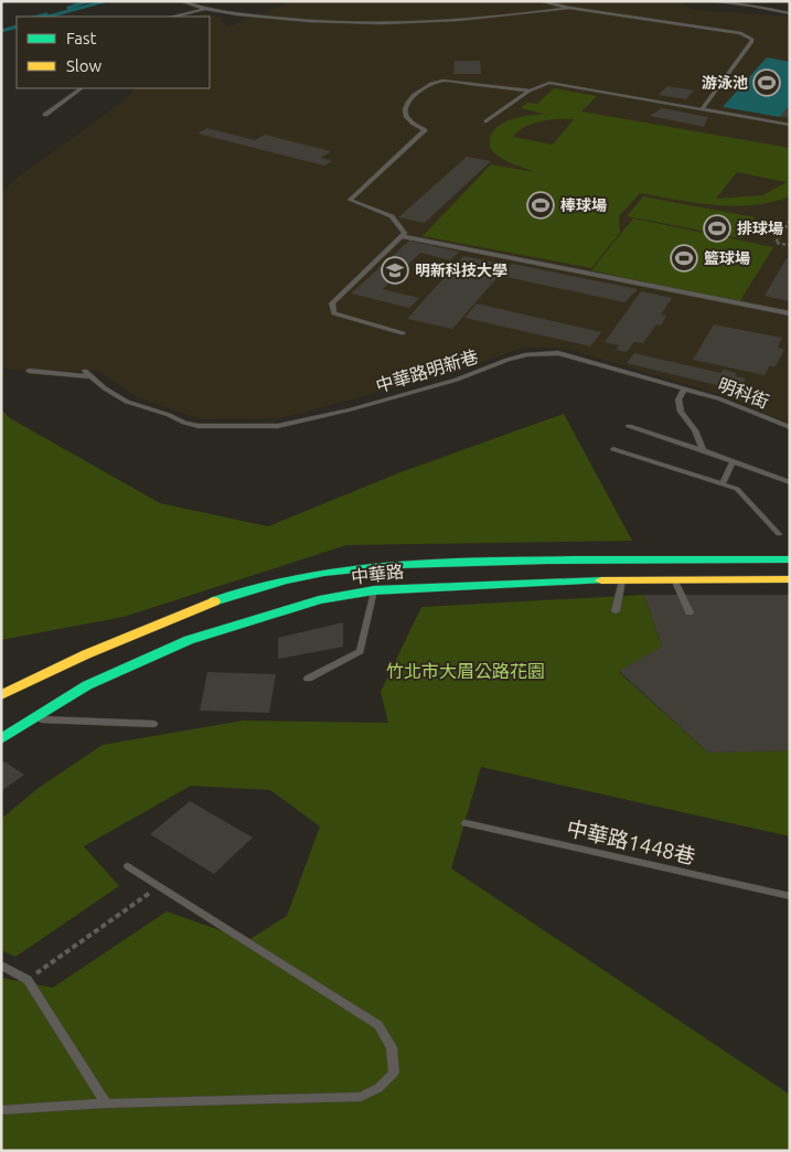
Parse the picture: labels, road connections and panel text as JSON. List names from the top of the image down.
{
  "streets": {
    "main road": ["中華路"],
    "lane": ["中華路明新巷", "明科街", "中華路1448巷"]
  },
  "crossings": [
    ["中華路明新巷", "明科街"]
  ],
  "parks": ["竹北市大眉公路花園"],
  "places": {
    "sports": [
      "游泳池",
      "棒球場",
      "排球場",
      "籃球場"
    ],
    "school or university": ["明新科技大學"]
  },
  "legend": ["Fast", "Slow"]
}
